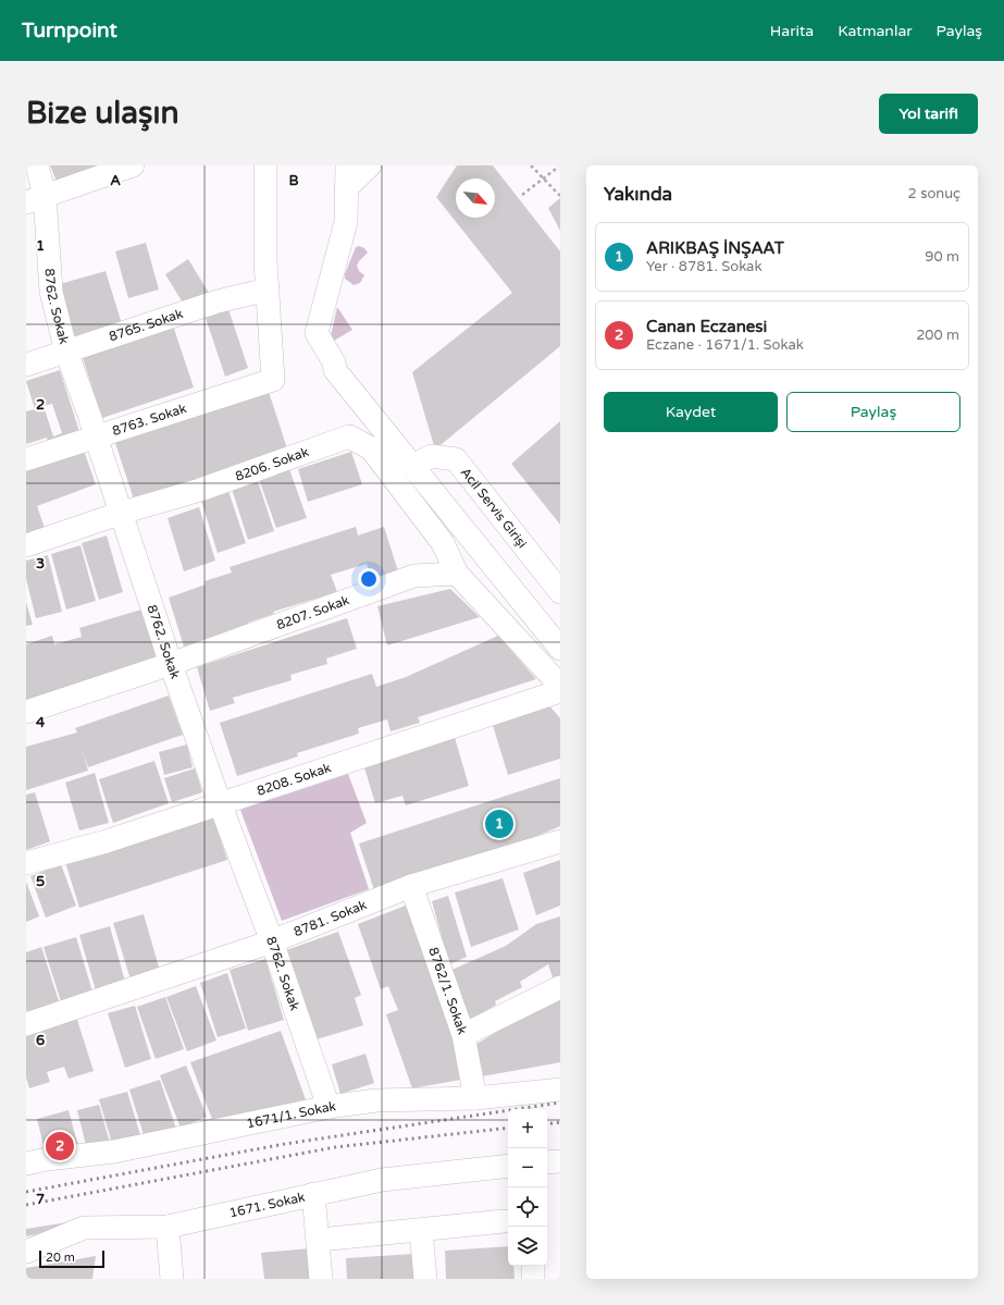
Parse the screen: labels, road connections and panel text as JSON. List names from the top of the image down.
{
  "streets": {
    "street": [
      "8762. Sokak",
      "8765. Sokak",
      "8763. Sokak",
      "8206. Sokak",
      "Acil Servis Girişi",
      "8207. Sokak",
      "8208. Sokak",
      "8781. Sokak",
      "8762/1. Sokak",
      "1671/1. Sokak",
      "1671. Sokak"
    ]
  },
  "crossings": [
    ["8762. Sokak", "8765. Sokak"],
    ["8762. Sokak", "8763. Sokak"],
    ["8762. Sokak", "8206. Sokak"],
    ["8762. Sokak", "8207. Sokak"],
    ["8762. Sokak", "8208. Sokak"],
    ["8762. Sokak", "8781. Sokak"],
    ["8762. Sokak", "1671/1. Sokak"],
    ["8765. Sokak", "8763. Sokak"],
    ["8206. Sokak", "8207. Sokak"],
    ["8781. Sokak", "8762/1. Sokak"],
    ["8762/1. Sokak", "1671/1. Sokak"]
  ],
  "scale_bar": "20 m",
  "north": "bottom right",
  "page": {
    "header": "Turnpoint",
    "nav": ["Harita", "Katmanlar", "Paylaş"],
    "buttons": [
      "Yol tarifi",
      ["Kaydet", "Paylaş"]
    ],
    "title": "Bize ulaşın",
    "heading": ["Yakında", "2 sonuç"],
    "list": [
      {
        "mark": "1",
        "name": "ARIKBAŞ İNŞAAT",
        "note": "Yer · 8781. Sokak",
        "value": "90 m"
      },
      {
        "mark": "2",
        "name": "Canan Eczanesi",
        "note": "Eczane · 1671/1. Sokak",
        "value": "200 m"
      }
    ],
    "pins": ["1", "2"],
    "map_buttons": ["+", "−"],
    "scale": "20 m"
  },
  "grid": {
    "columns": ["A", "B"],
    "rows": [
      "1",
      "2",
      "3",
      "4",
      "5",
      "6",
      "7"
    ]
  }
}
